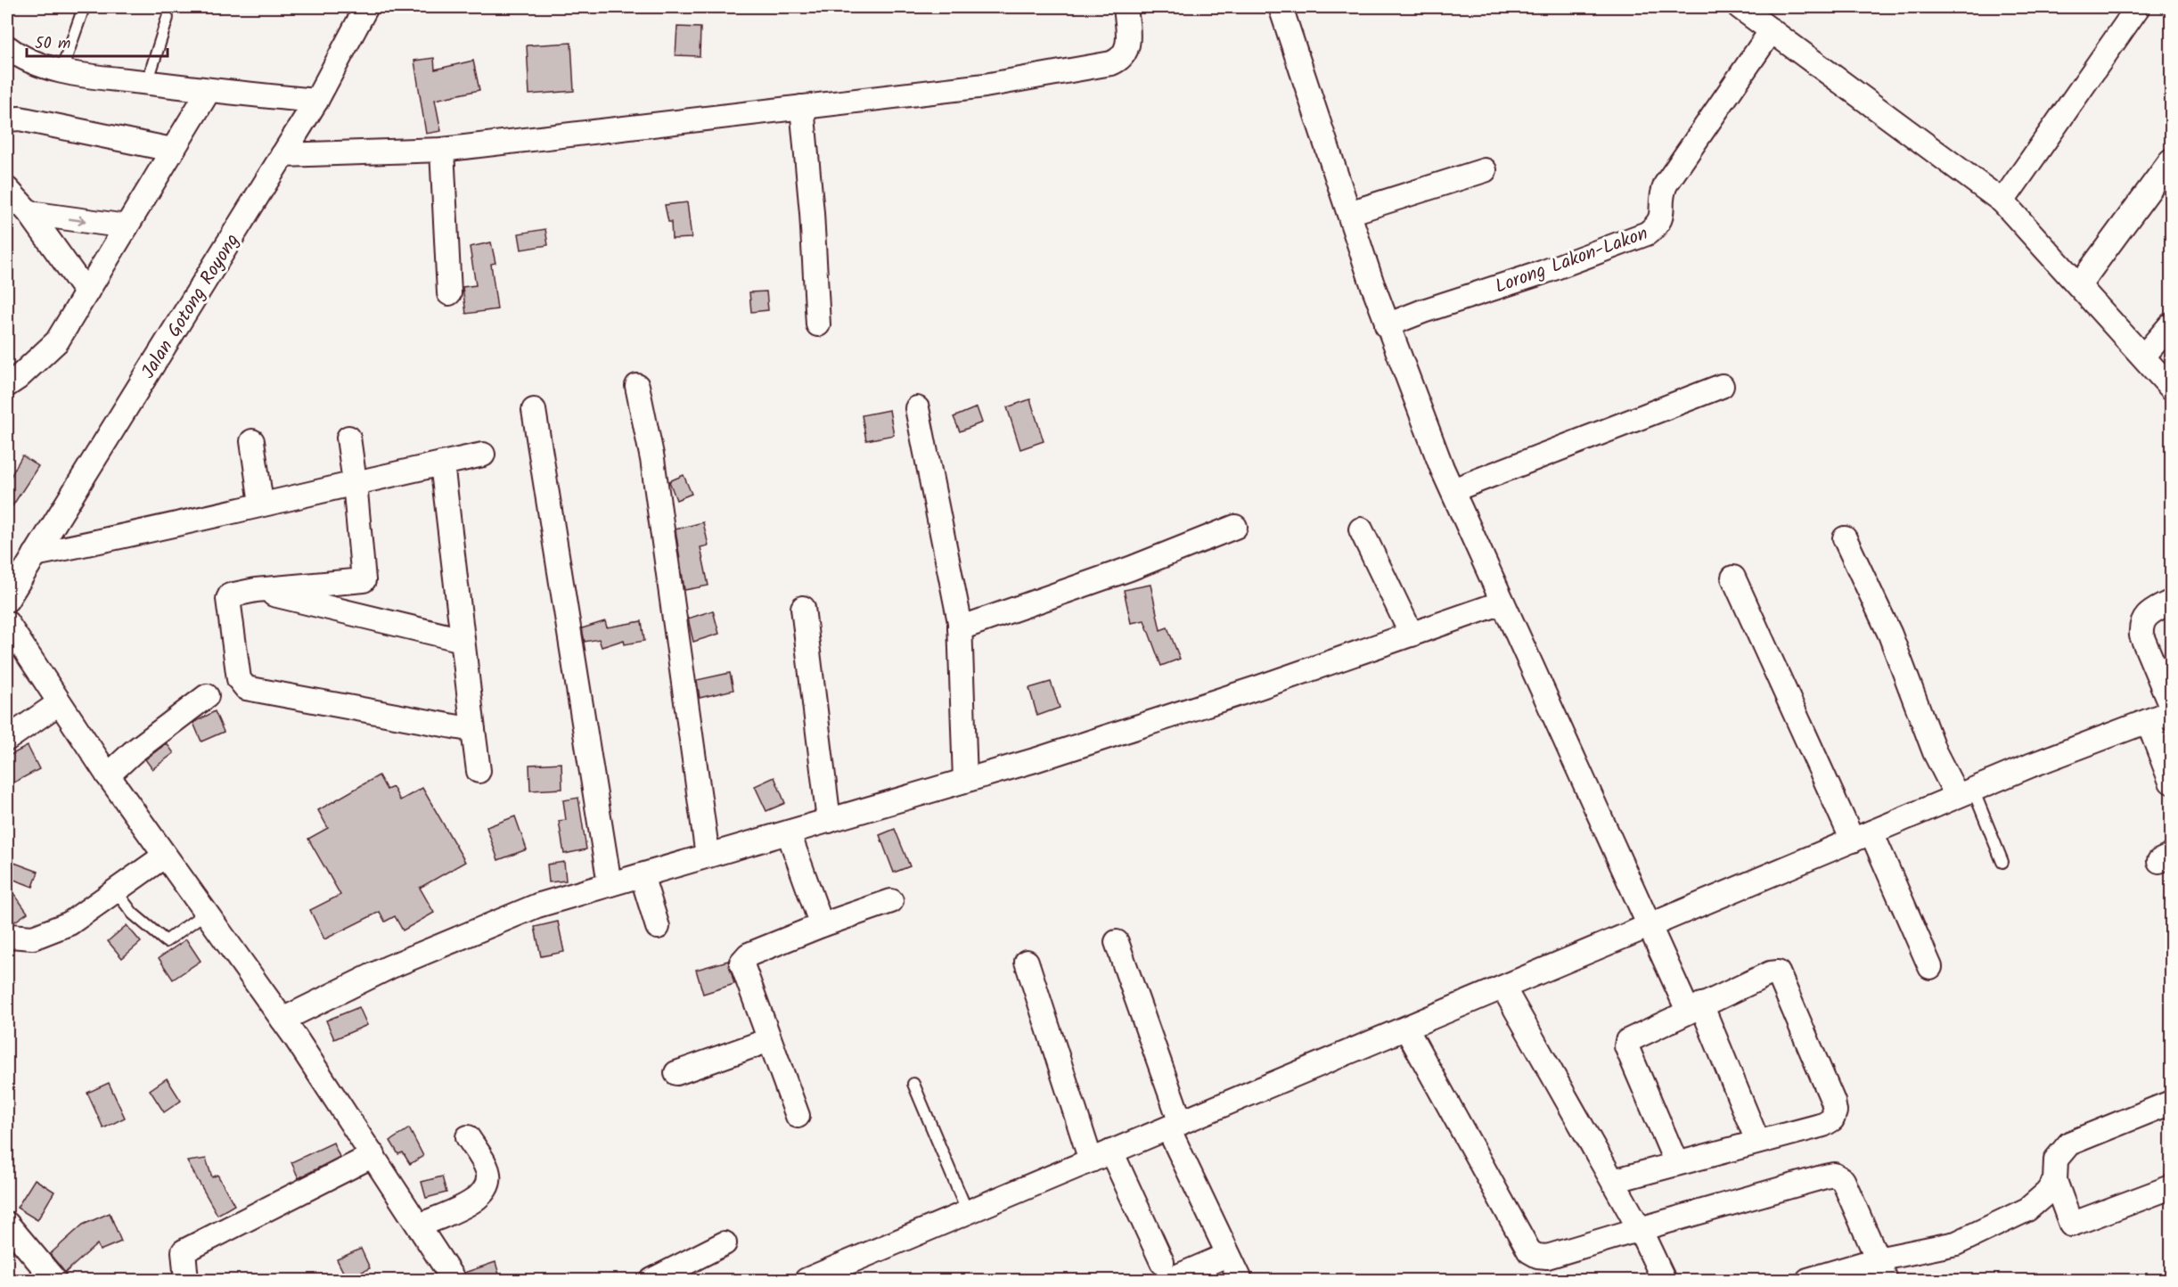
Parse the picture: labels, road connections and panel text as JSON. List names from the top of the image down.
{
  "streets": {
    "street": ["Lorong Lakon-Lakon", "Jalan Gotong Royong"]
  },
  "scale_bar": "50 m"
}
